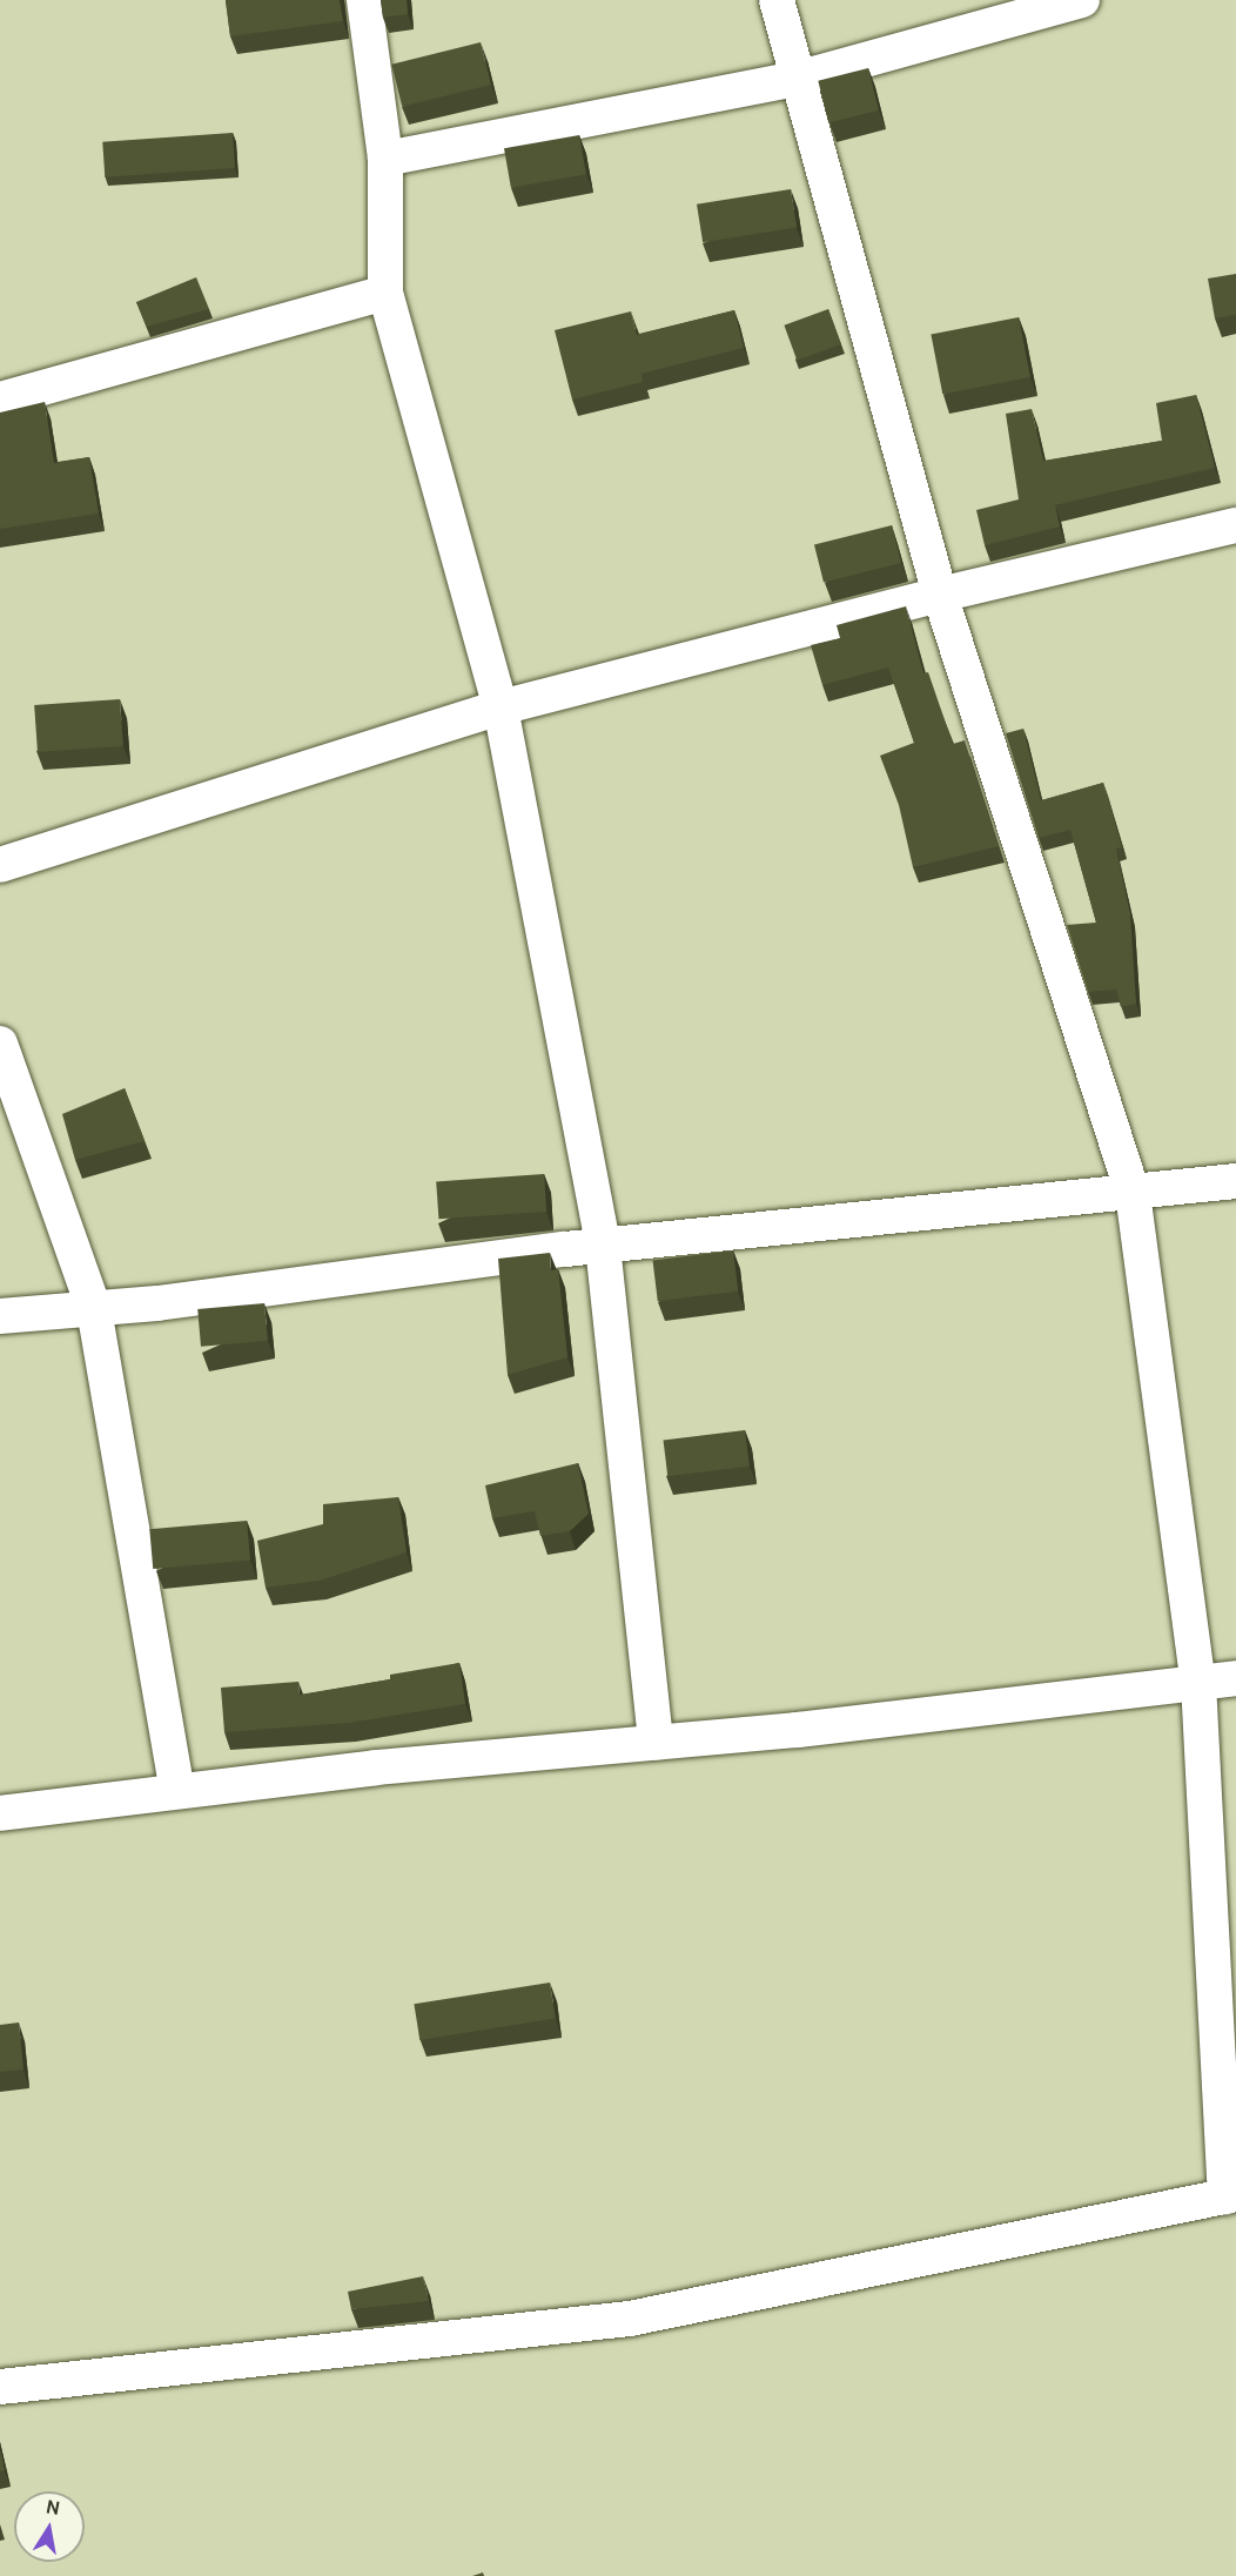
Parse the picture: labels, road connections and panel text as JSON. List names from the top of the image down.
{
  "north": "top"
}
